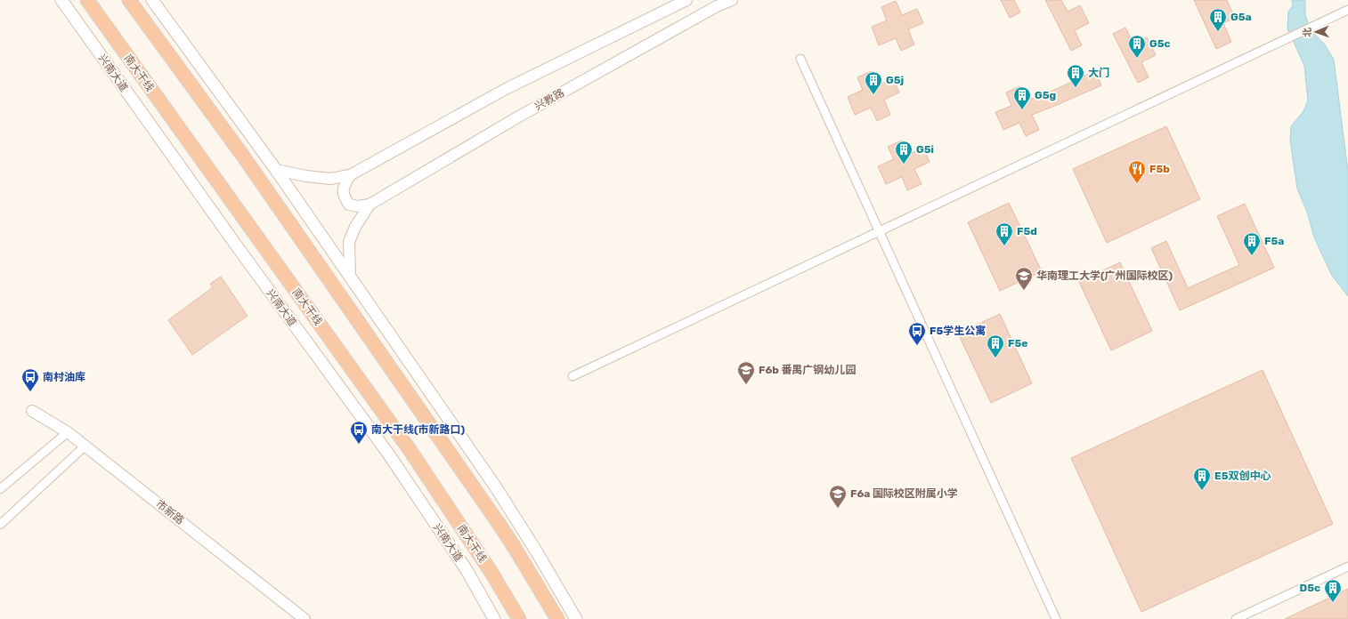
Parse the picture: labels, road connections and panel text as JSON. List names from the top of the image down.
{
  "streets": {
    "highway": ["南大干线"],
    "main road": ["兴南大道"],
    "street": ["兴教路", "市新路"]
  },
  "places": {
    "building": [
      "G5a",
      "G5c",
      "大门",
      "G5j",
      "G5g",
      "G5i",
      "F5d",
      "F5a",
      "F5e",
      "E5双创中心",
      "D5c"
    ],
    "restaurant": ["F5b"],
    "school or university": ["华南理工大学(广州国际校区)", "F6b 番禺广钢幼儿园", "F6a 国际校区附属小学"],
    "bus stop": ["F5学生公寓", "南村油库", "南大干线(市新路口)"]
  },
  "north": "left"
}
